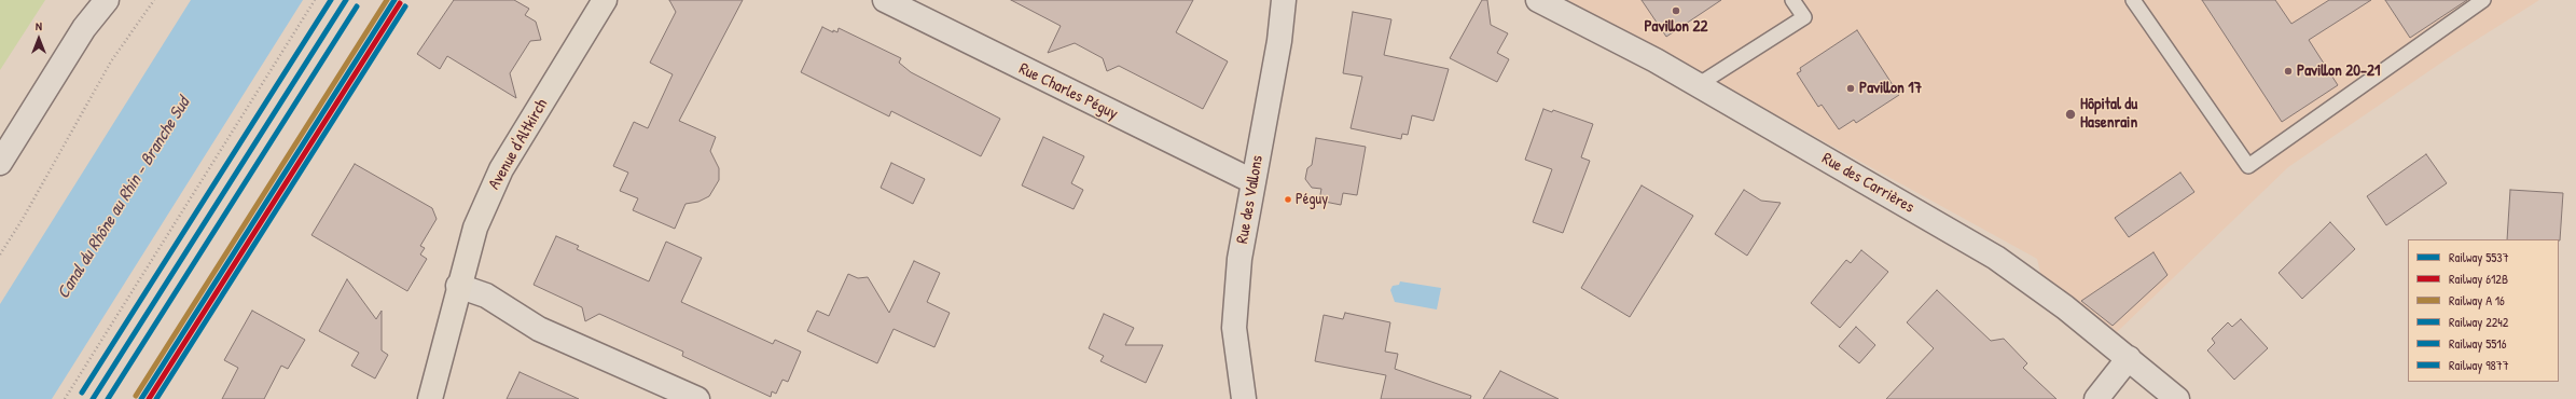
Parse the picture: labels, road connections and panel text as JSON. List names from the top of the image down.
{
  "streets": {
    "main road": ["Avenue d'Altkirch"],
    "street": ["Rue Charles Péguy", "Rue des Carrières", "Rue des Vallons"]
  },
  "crossings": [
    ["Rue Charles Péguy", "Rue des Vallons"]
  ],
  "water": ["Canal du Rhône au Rhin - Branche Sud"],
  "places": [
    "Pavillon 22",
    "Pavillon 20-21",
    "Pavillon 17",
    "Hôpital du Hasenrain",
    "Péguy"
  ],
  "lines": [
    "rail line 5537",
    "rail line 5516",
    "rail line 612B",
    "rail line 2242",
    "rail line 9877"
  ],
  "legend": [
    "Railway 5537",
    "Railway 612B",
    "Railway A 16",
    "Railway 2242",
    "Railway 5516",
    "Railway 9877"
  ],
  "north": "top"
}
